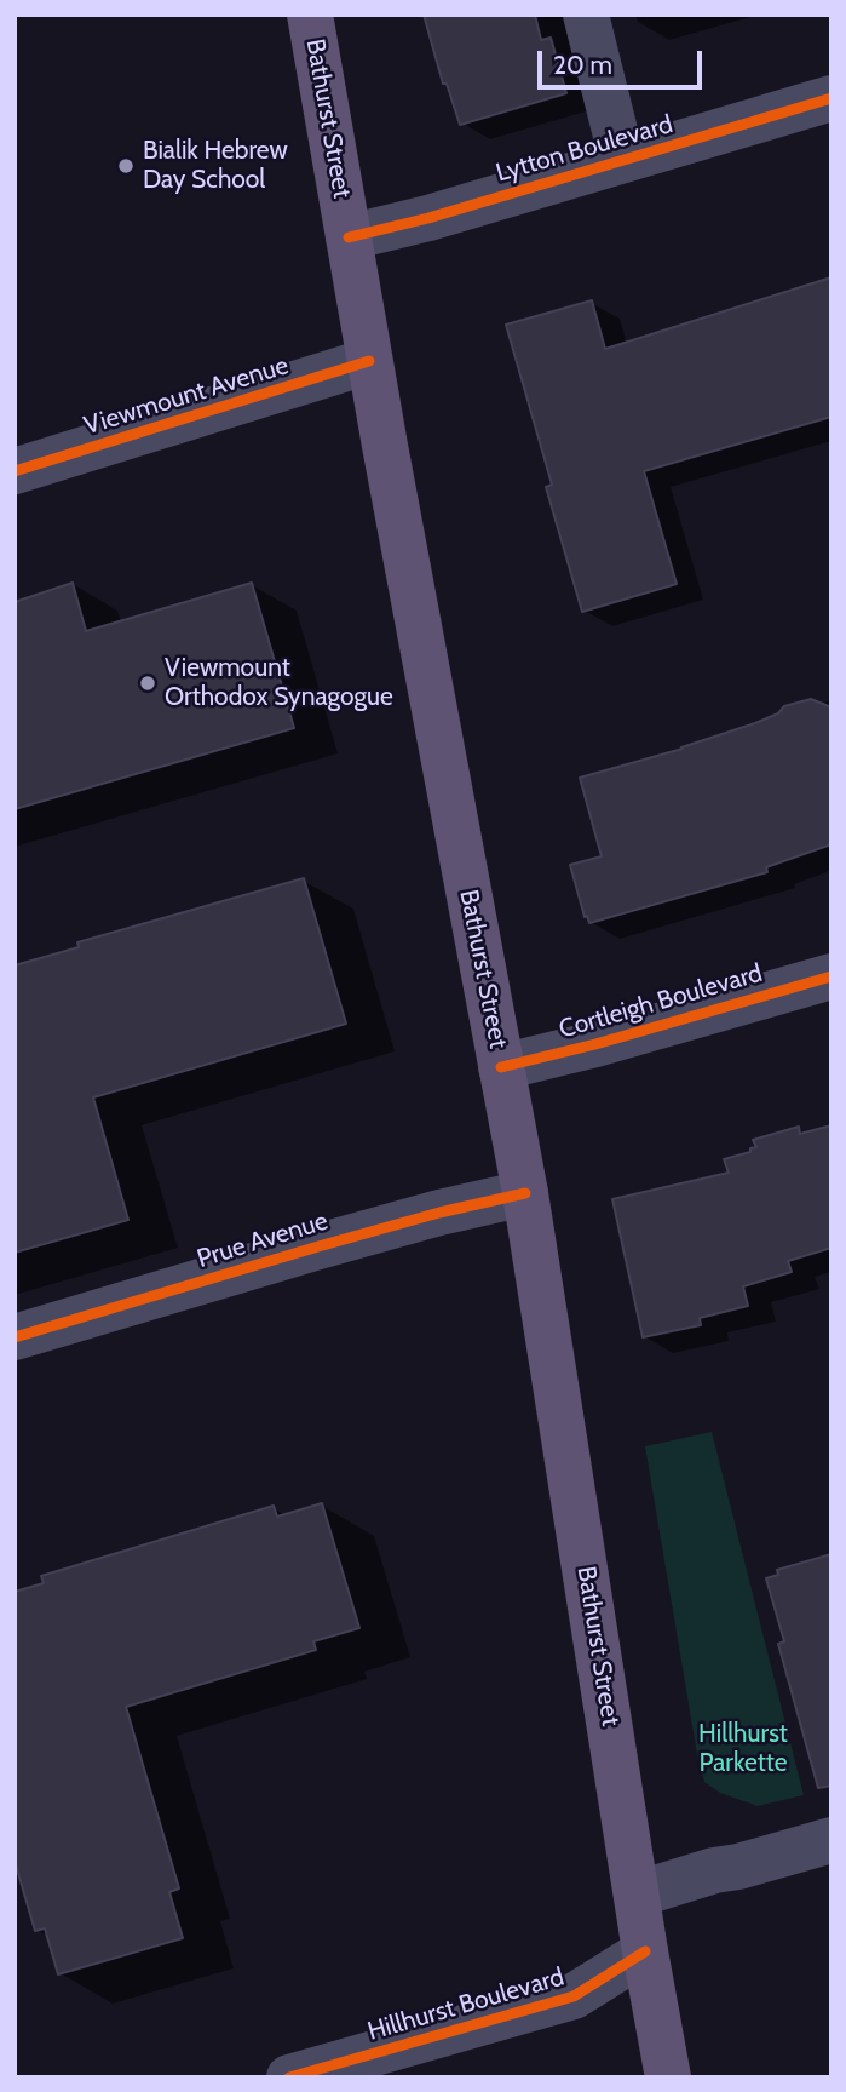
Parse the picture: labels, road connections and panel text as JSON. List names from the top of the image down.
{
  "streets": {
    "main road": ["Bathurst Street"],
    "street": [
      "Lytton Boulevard",
      "Viewmount Avenue",
      "Cortleigh Boulevard",
      "Prue Avenue",
      "Hillhurst Boulevard"
    ]
  },
  "crossings": [
    ["Bathurst Street", "Lytton Boulevard"],
    ["Bathurst Street", "Viewmount Avenue"],
    ["Bathurst Street", "Cortleigh Boulevard"],
    ["Bathurst Street", "Prue Avenue"],
    ["Bathurst Street", "Hillhurst Boulevard"]
  ],
  "parks": ["Hillhurst Parkette"],
  "places": ["Bialik Hebrew Day School", "Viewmount Orthodox Synagogue"],
  "scale_bar": "20 m"
}
